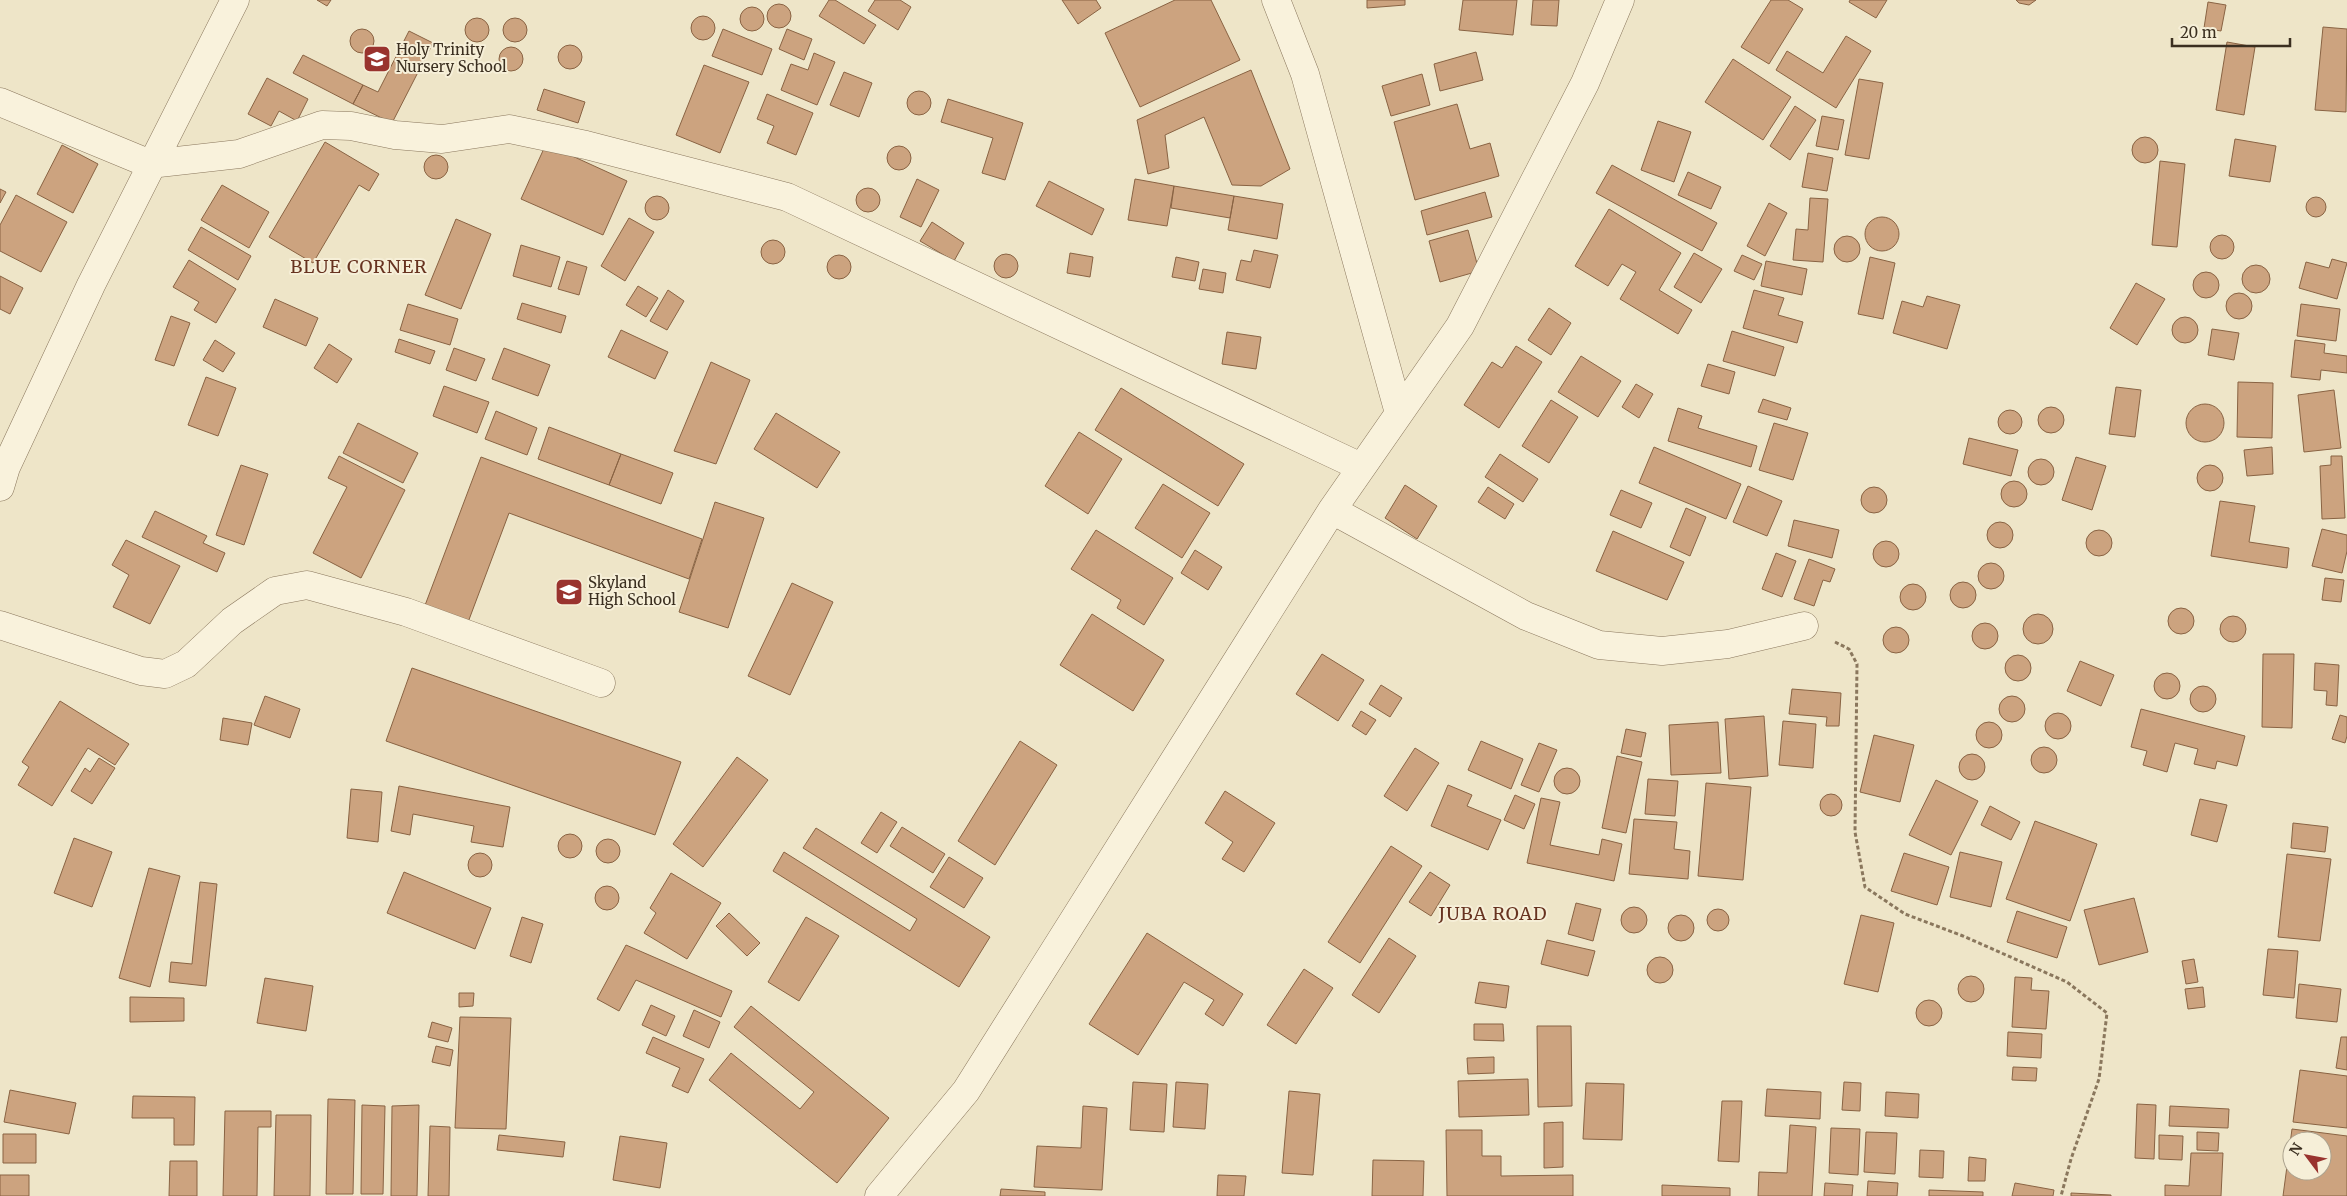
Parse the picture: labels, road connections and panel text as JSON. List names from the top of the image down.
{
  "districts": ["BLUE CORNER", "JUBA ROAD"],
  "places": {
    "school or university": ["Holy Trinity Nursery School", "Skyland High School"]
  },
  "scale_bar": "20 m",
  "north": "top left"
}
